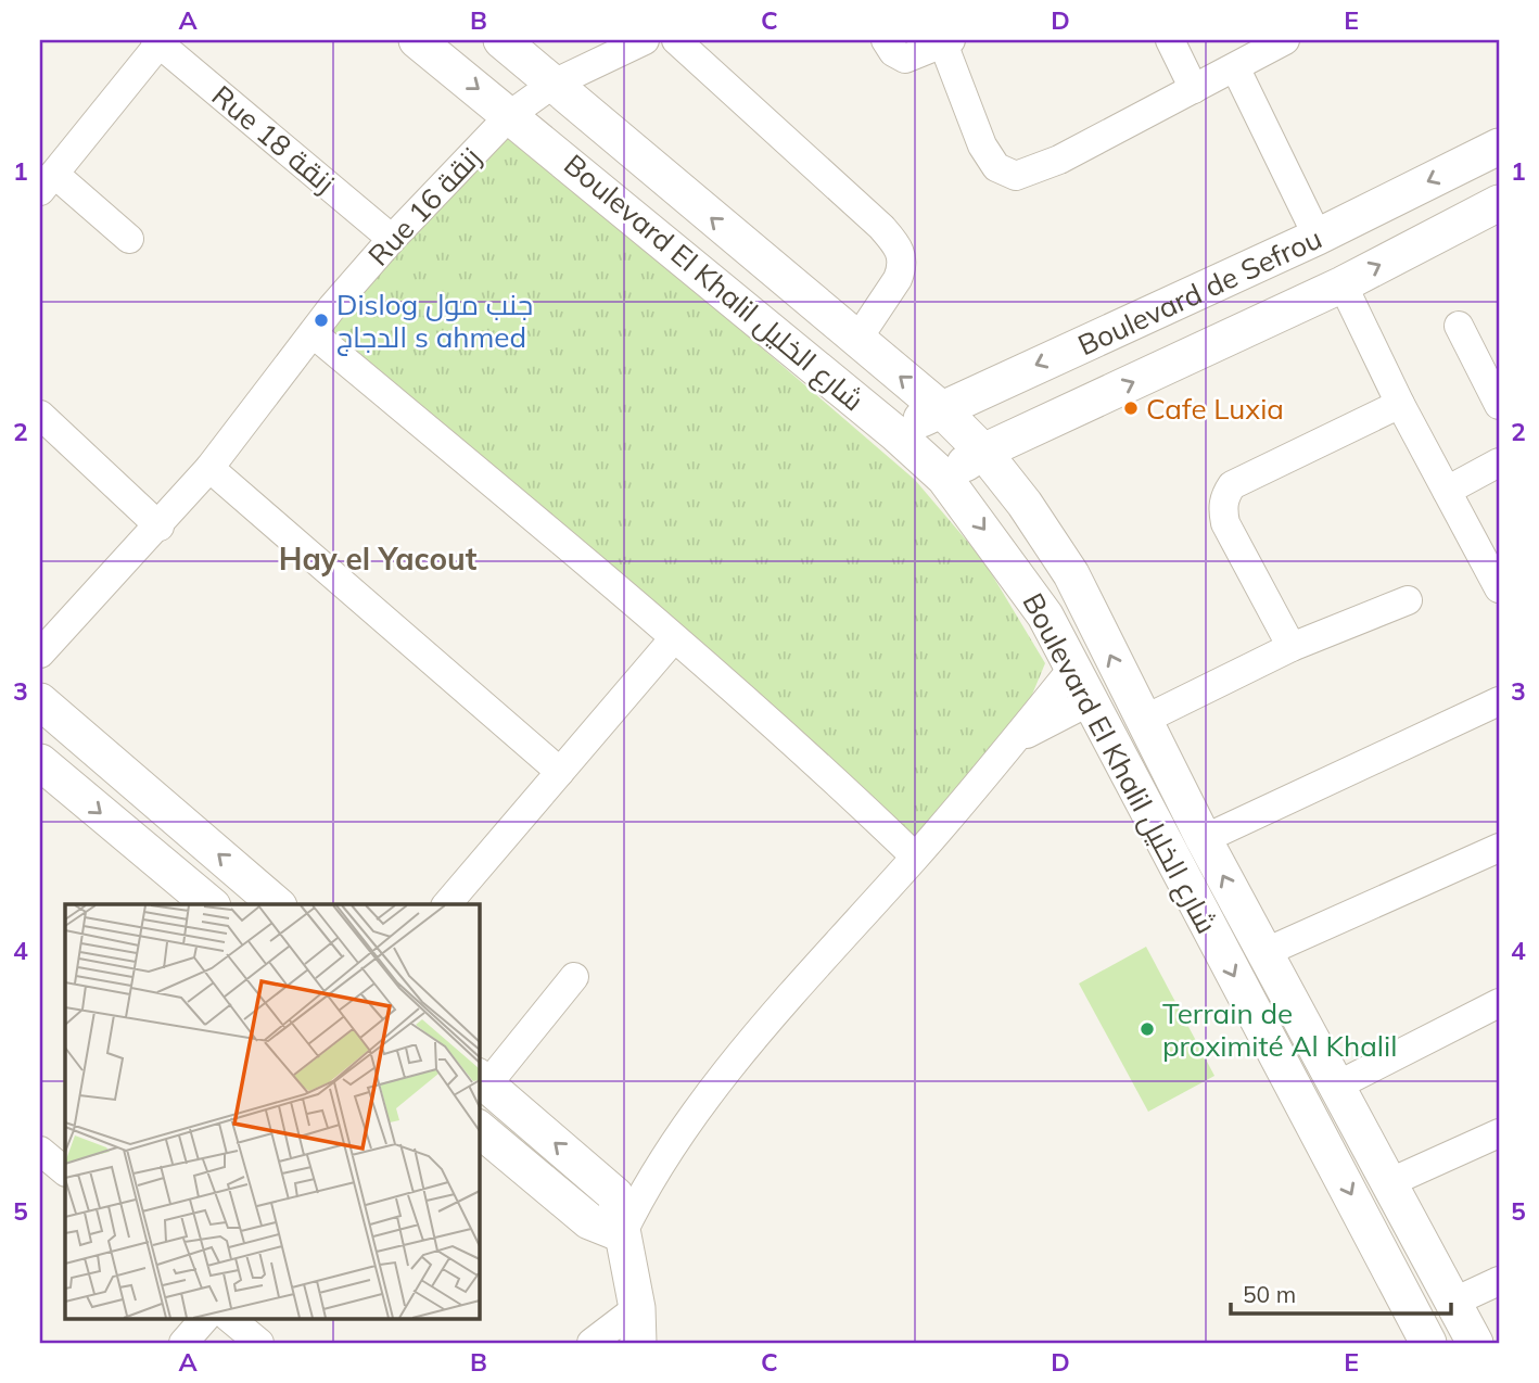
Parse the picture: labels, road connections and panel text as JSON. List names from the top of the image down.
{
  "streets": {
    "street": [
      "Rue 18 زنقة",
      "Rue 16 زنقة",
      "Boulevard El Khalil شارع الخليل",
      "Boulevard de Sefrou"
    ]
  },
  "crossings": [
    ["Rue 18 زنقة", "Rue 16 زنقة"],
    ["Rue 16 زنقة", "Boulevard El Khalil شارع الخليل"],
    ["Boulevard El Khalil شارع الخليل", "Boulevard de Sefrou"]
  ],
  "districts": ["Hay el Yacout"],
  "places": ["Dislog جنب مول الدجاج s ahmed", "Cafe Luxia", "Terrain de proximité Al Khalil"],
  "scale_bar": "50 m",
  "grid": {
    "columns": [
      "A",
      "B",
      "C",
      "D",
      "E"
    ],
    "rows": [
      "1",
      "2",
      "3",
      "4",
      "5"
    ]
  }
}
